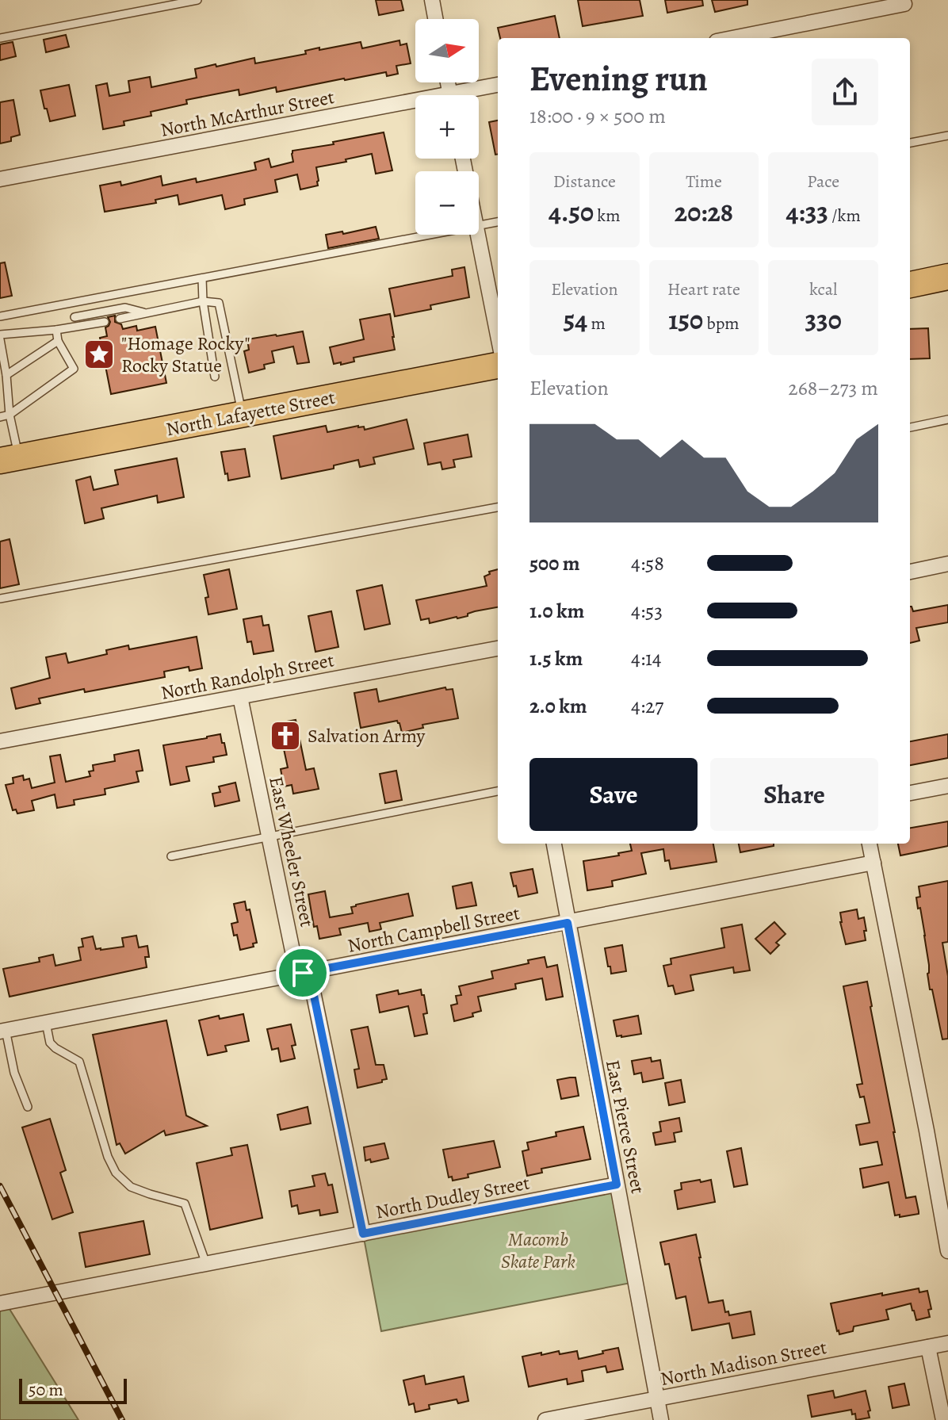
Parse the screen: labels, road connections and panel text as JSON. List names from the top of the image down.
{
  "streets": {
    "highway": ["North Lafayette Street"],
    "street": [
      "North McArthur Street",
      "North Randolph Street",
      "East Wheeler Street",
      "North Campbell Street",
      "East Pierce Street",
      "North Dudley Street",
      "North Madison Street"
    ]
  },
  "crossings": [
    ["North Randolph Street", "East Wheeler Street"],
    ["East Wheeler Street", "North Campbell Street"],
    ["East Wheeler Street", "North Dudley Street"],
    ["North Campbell Street", "East Pierce Street"],
    ["East Pierce Street", "North Dudley Street"],
    ["East Pierce Street", "North Madison Street"]
  ],
  "parks": ["Macomb Skate Park"],
  "places": {
    "place": ["\"Homage Rocky\" Rocky Statue"],
    "church": ["Salvation Army"]
  },
  "scale_bar": "50 m",
  "north": "right",
  "page": {
    "map_buttons": ["+", "−"],
    "heading": ["Evening run", "18:00 · 9 × 500 m"],
    "stats": [
      ["Distance", "4.50 km"],
      ["Time", "20:28"],
      ["Pace", "4:33 /km"],
      ["Elevation", "54 m"],
      ["Heart rate", "150 bpm"],
      ["kcal", "330"]
    ],
    "chart": ["Elevation", "268–273 m"],
    "list": [
      {
        "name": "500 m",
        "note": "4:58"
      },
      {
        "name": "1.0 km",
        "note": "4:53"
      },
      {
        "name": "1.5 km",
        "note": "4:14"
      },
      {
        "name": "2.0 km",
        "note": "4:27"
      }
    ],
    "buttons": ["Save", "Share"],
    "scale": "50 m"
  }
}
